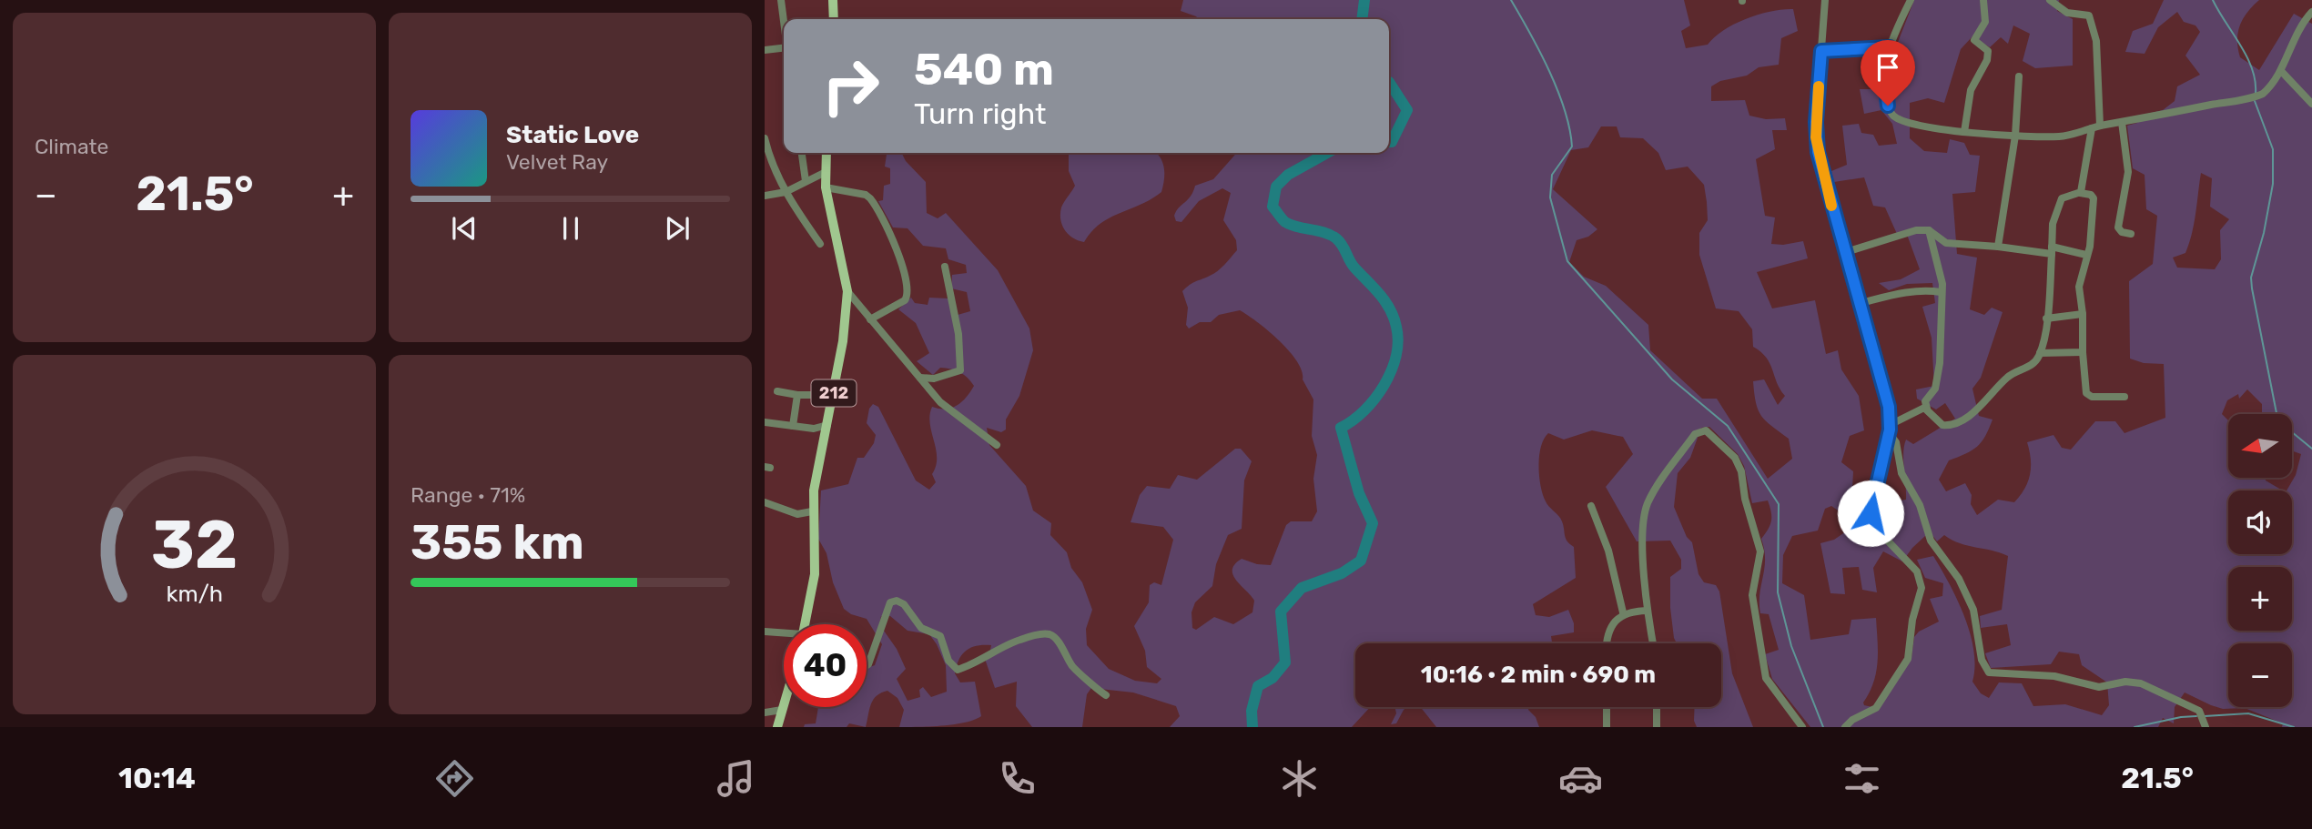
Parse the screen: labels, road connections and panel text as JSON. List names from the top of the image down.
{
  "streets": {
    "main road": ["212"]
  },
  "north": "left",
  "page": {
    "tile": [
      "Climate",
      ["Range · 71%", "355 km"]
    ],
    "turn": ["540 m", "Turn right"],
    "song": ["Static Love", "Velvet Ray"],
    "heat": ["−", "21.5°", "+"],
    "map_buttons": ["+", "−"],
    "limit": "40",
    "trip": "10:16 · 2 min · 690 m",
    "tabs": ["10:14", "21.5°"],
    "gauge": ["32", "km/h"]
  }
}
